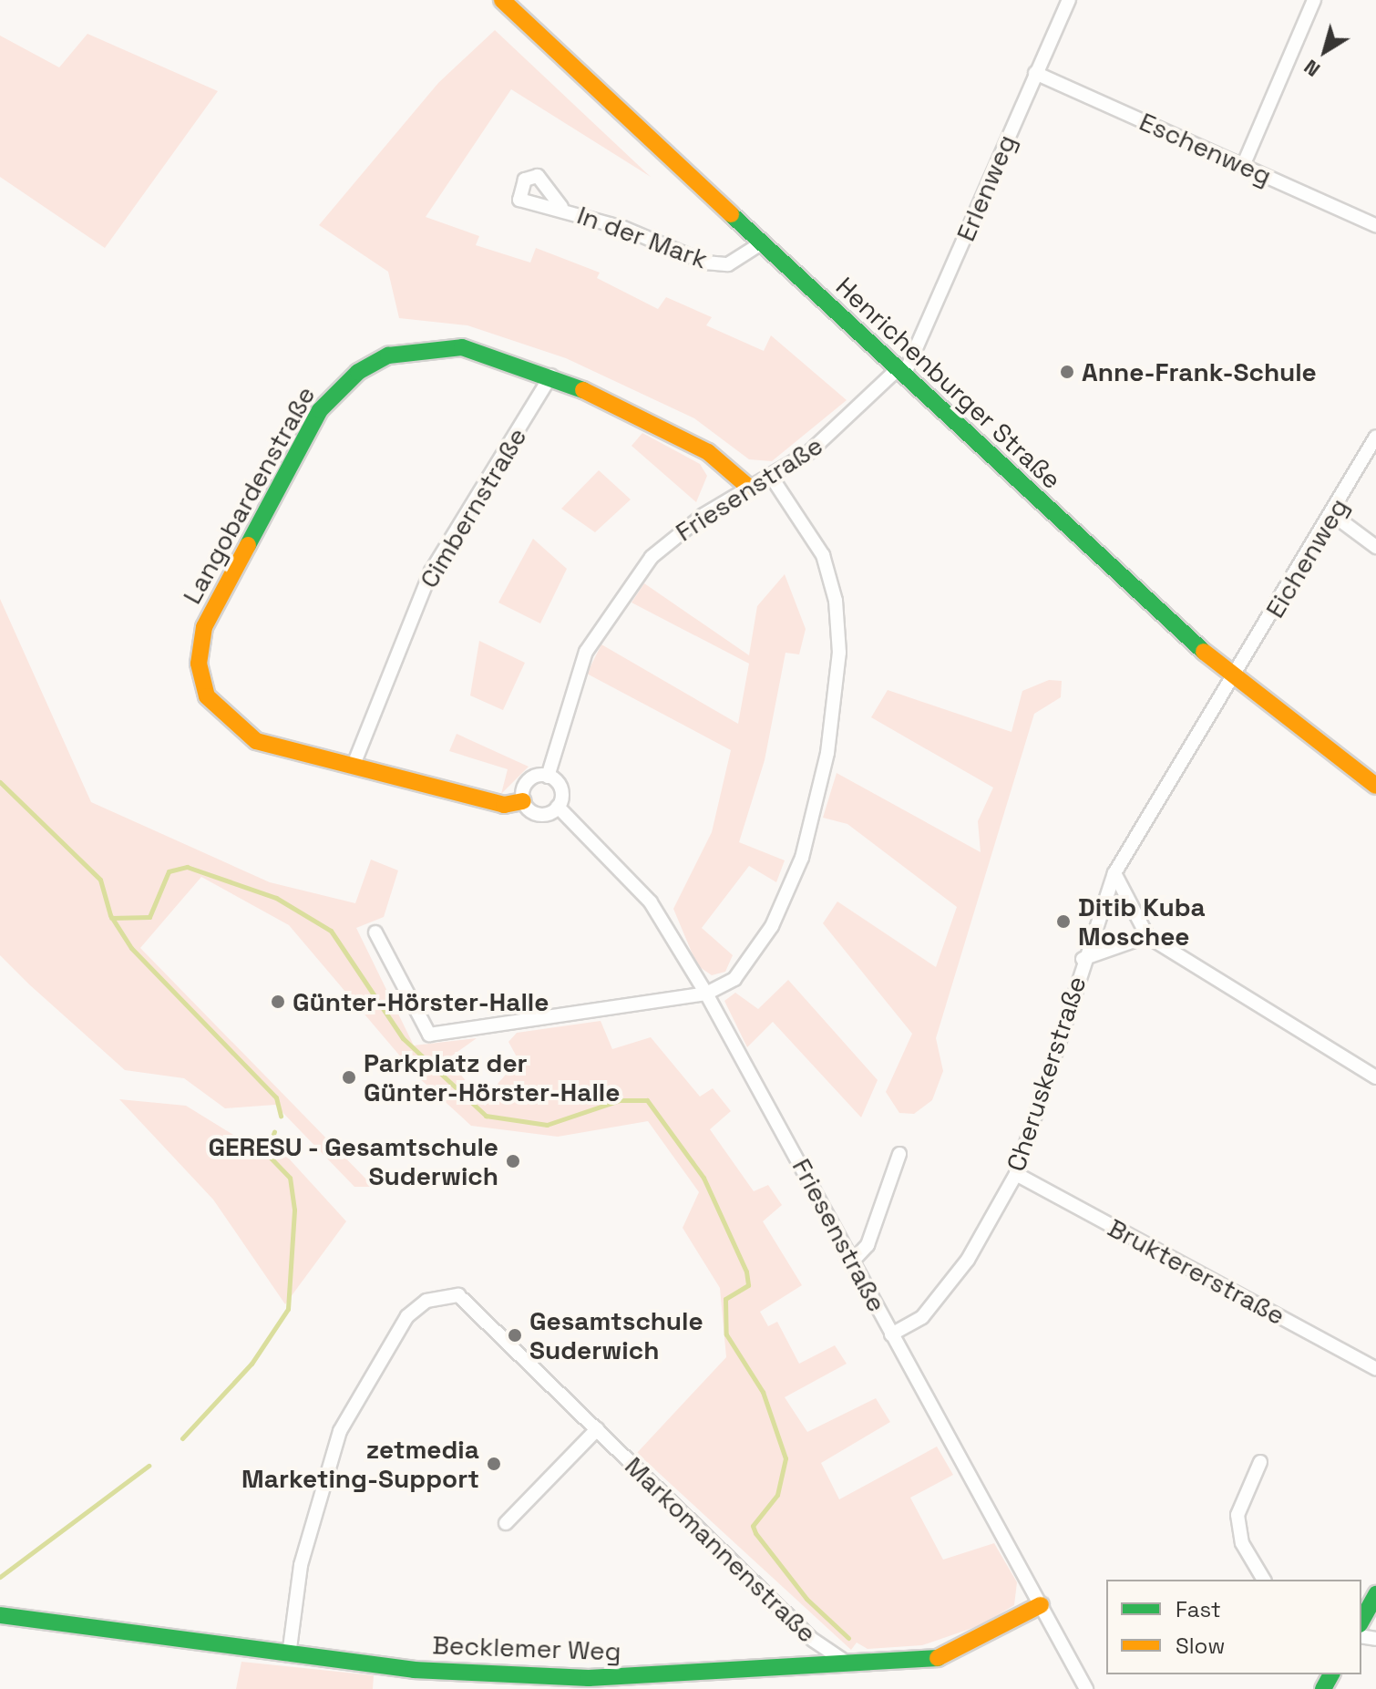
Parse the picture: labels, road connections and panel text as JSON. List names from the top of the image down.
{
  "streets": {
    "street": [
      "Eschenweg",
      "Erlenweg",
      "In der Mark",
      "Henrichenburger Straße",
      "Friesenstraße",
      "Langobardenstraße",
      "Cimbernstraße",
      "Eichenweg",
      "Cheruskerstraße",
      "Bruktererstraße",
      "Markomannenstraße",
      "Becklemer Weg"
    ]
  },
  "crossings": [
    ["Eschenweg", "Erlenweg"],
    ["Erlenweg", "Henrichenburger Straße"],
    ["Erlenweg", "Friesenstraße"],
    ["In der Mark", "Henrichenburger Straße"],
    ["Henrichenburger Straße", "Friesenstraße"],
    ["Henrichenburger Straße", "Eichenweg"],
    ["Henrichenburger Straße", "Cheruskerstraße"],
    ["Friesenstraße", "Langobardenstraße"],
    ["Friesenstraße", "Cheruskerstraße"],
    ["Friesenstraße", "Becklemer Weg"],
    ["Langobardenstraße", "Cimbernstraße"],
    ["Eichenweg", "Cheruskerstraße"],
    ["Cheruskerstraße", "Bruktererstraße"],
    ["Markomannenstraße", "Becklemer Weg"]
  ],
  "places": [
    "Anne-Frank-Schule",
    "Ditib Kuba Moschee",
    "Günter-Hörster-Halle",
    "Parkplatz der Günter-Hörster-Halle",
    "GERESU - Gesamtschule Suderwich",
    "Gesamtschule Suderwich",
    "zetmedia Marketing-Support"
  ],
  "legend": ["Fast", "Slow"],
  "north": "bottom left"
}
